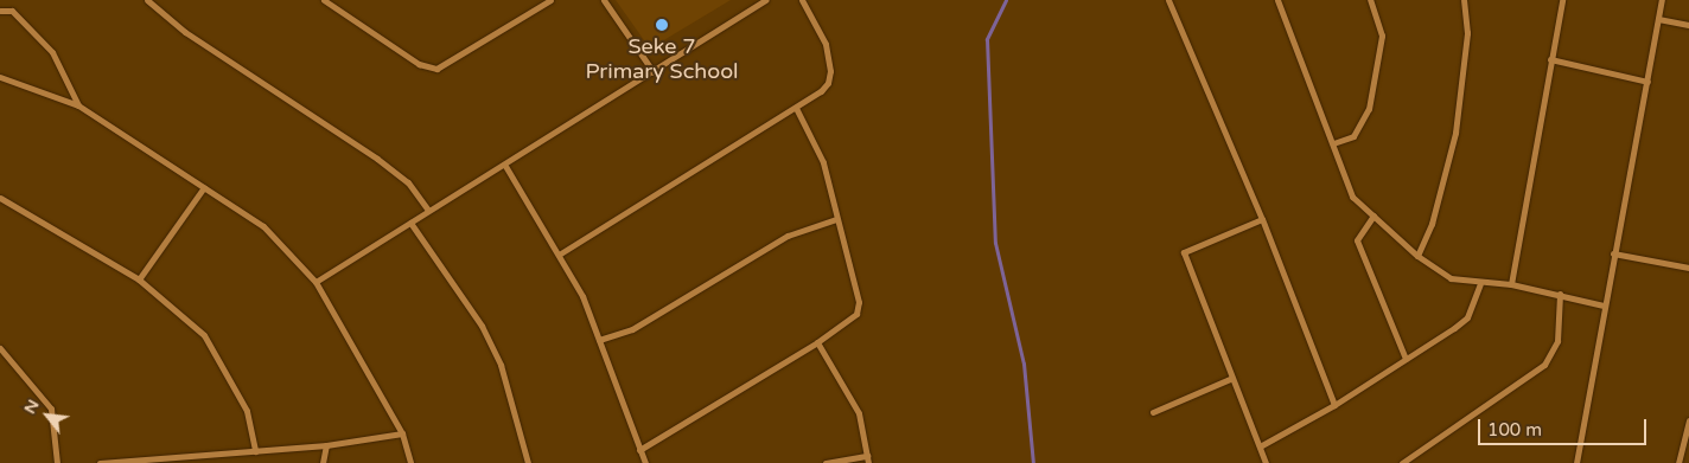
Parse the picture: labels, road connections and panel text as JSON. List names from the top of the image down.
{
  "places": ["Seke 7 Primary School"],
  "scale_bar": "100 m",
  "north": "top left"
}
